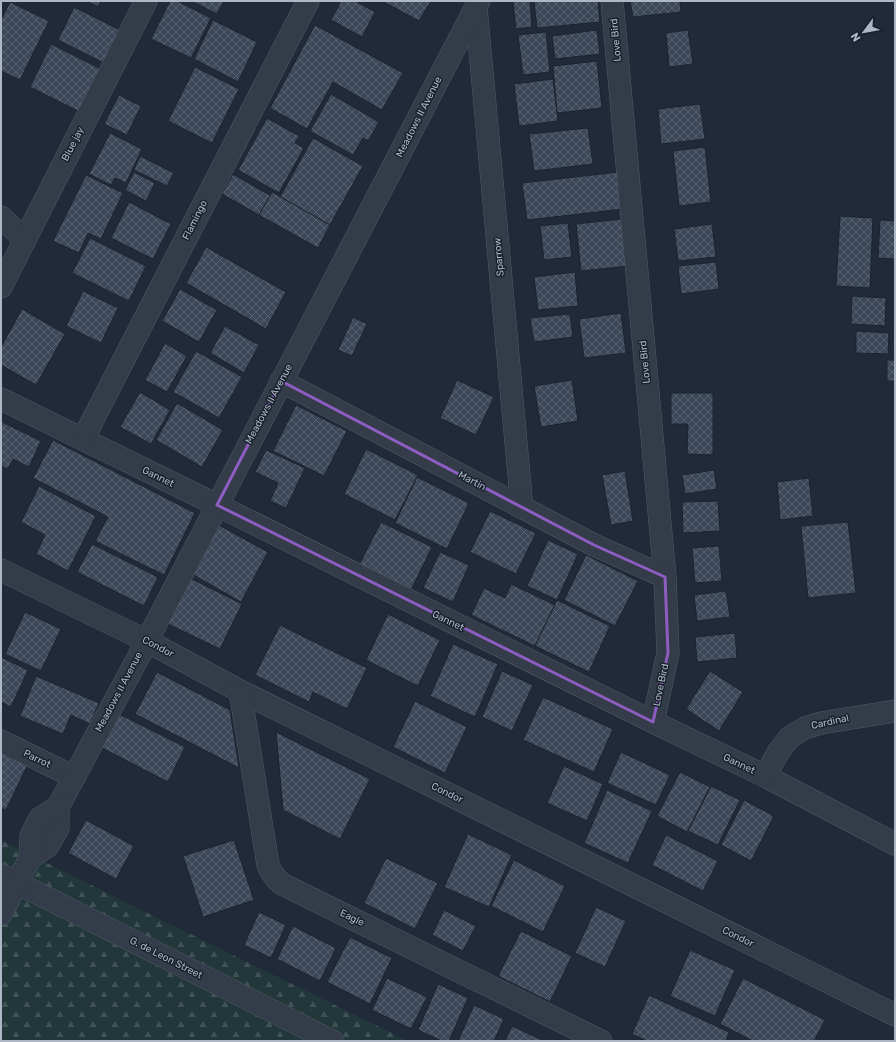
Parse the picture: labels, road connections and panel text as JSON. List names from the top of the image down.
{
  "streets": {
    "street": [
      "Love Bird",
      "Meadows II Avenue",
      "Blue jay",
      "Flamingo",
      "Sparrow",
      "Gannet",
      "Martin",
      "Condor",
      "Cardinal",
      "Parrot",
      "Eagle",
      "G. de Leon Street"
    ]
  },
  "crossings": [
    ["Love Bird", "Gannet"],
    ["Love Bird", "Martin"],
    ["Meadows II Avenue", "Sparrow"],
    ["Meadows II Avenue", "Gannet"],
    ["Meadows II Avenue", "Martin"],
    ["Meadows II Avenue", "Condor"],
    ["Meadows II Avenue", "Parrot"],
    ["Meadows II Avenue", "G. de Leon Street"],
    ["Flamingo", "Gannet"],
    ["Sparrow", "Martin"],
    ["Gannet", "Cardinal"],
    ["Condor", "Eagle"]
  ],
  "north": "bottom left"
}
